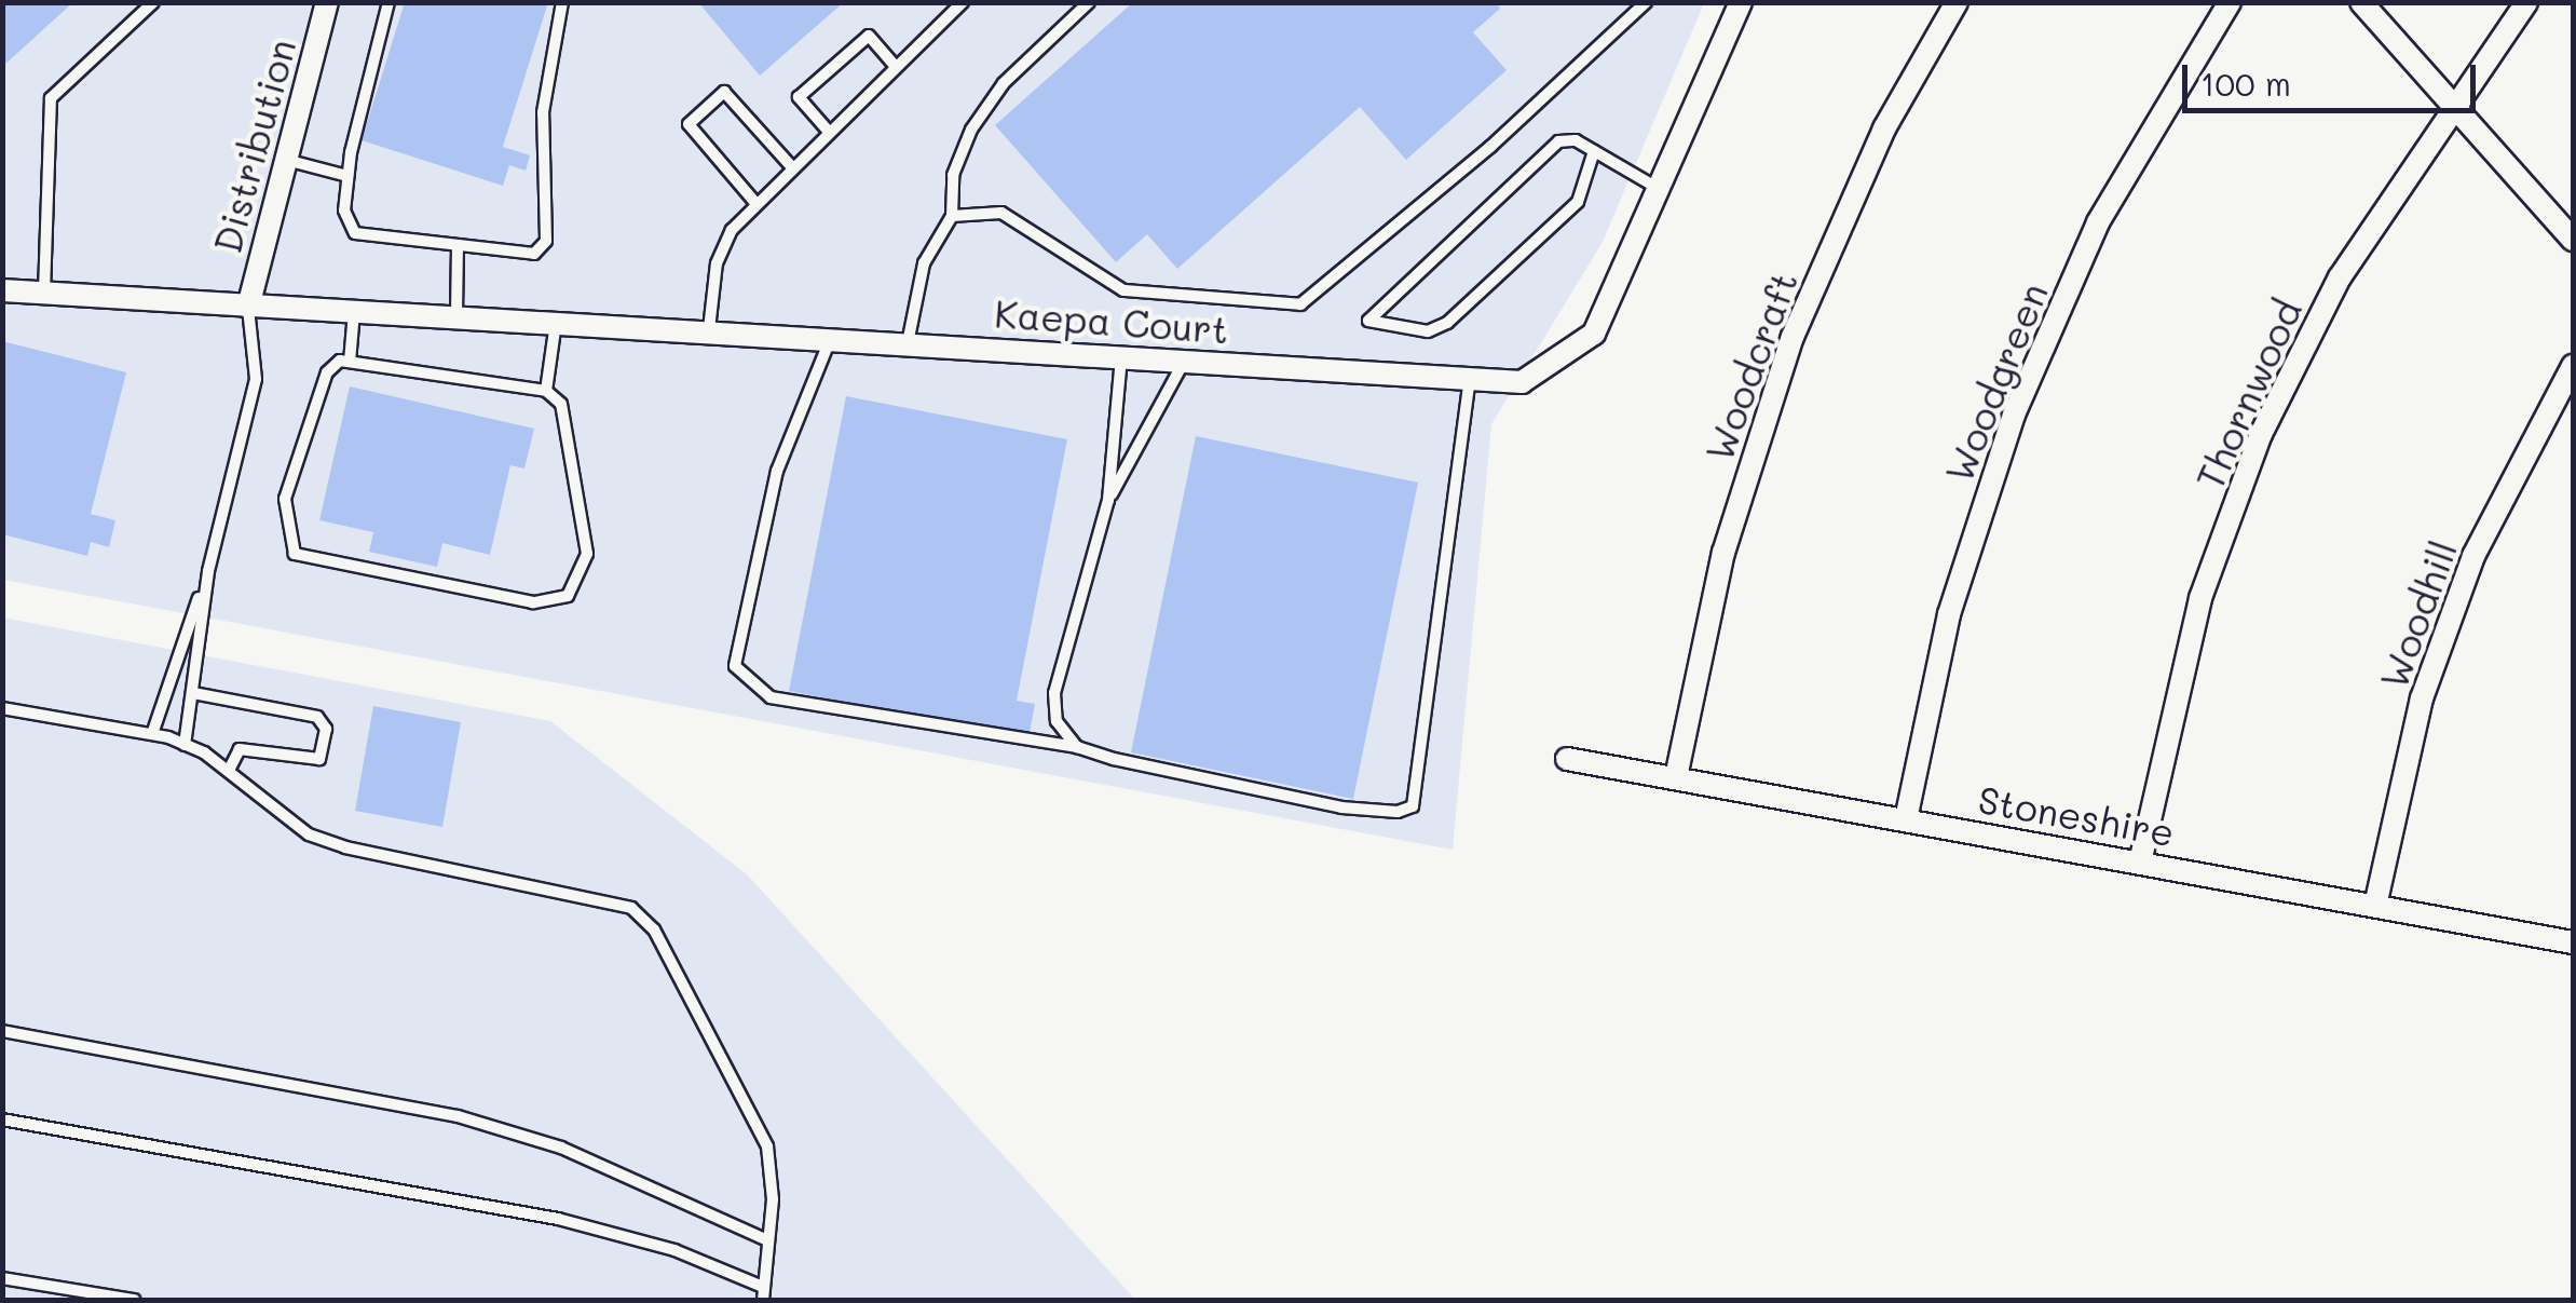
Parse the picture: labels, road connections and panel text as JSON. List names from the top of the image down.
{
  "streets": {
    "street": [
      "Distribution",
      "Kaepa Court",
      "Woodcraft",
      "Woodgreen",
      "Thornwood",
      "Woodhill",
      "Stoneshire"
    ]
  },
  "crossings": [
    ["Distribution", "Kaepa Court"],
    ["Woodcraft", "Stoneshire"],
    ["Woodgreen", "Stoneshire"],
    ["Thornwood", "Stoneshire"],
    ["Woodhill", "Stoneshire"]
  ],
  "scale_bar": "100 m"
}
